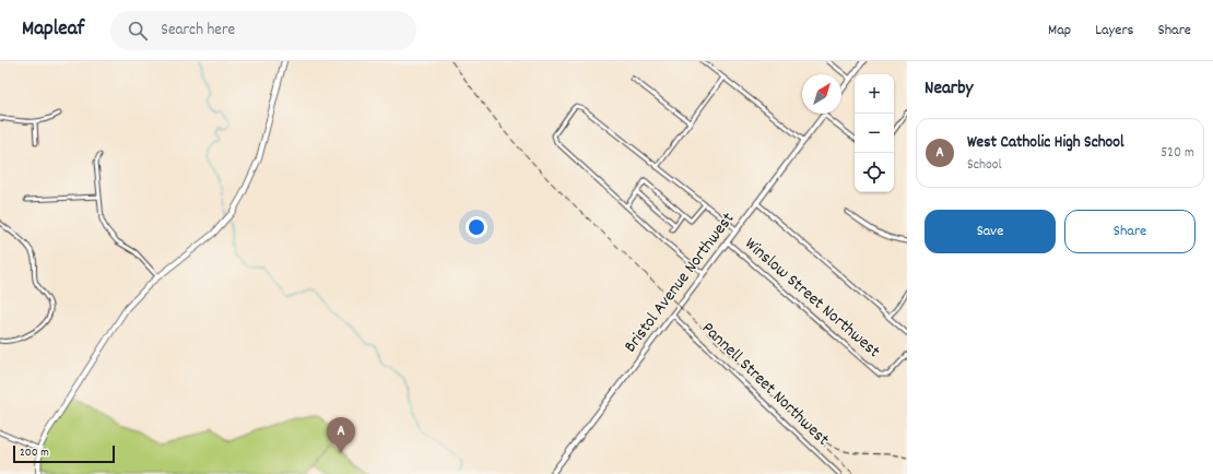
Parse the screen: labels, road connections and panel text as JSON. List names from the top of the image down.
{
  "streets": {
    "street": ["Bristol Avenue Northwest", "Winslow Street Northwest", "Pannell Street Northwest"]
  },
  "crossings": [
    ["Bristol Avenue Northwest", "Winslow Street Northwest"],
    ["Bristol Avenue Northwest", "Pannell Street Northwest"]
  ],
  "scale_bar": "200 m",
  "north": "top right",
  "page": {
    "header": "Mapleaf",
    "search": "Search here",
    "nav": ["Map", "Layers", "Share"],
    "heading": "Nearby",
    "map_buttons": ["+", "−"],
    "list": [
      {
        "mark": "A",
        "name": "West Catholic High School",
        "note": "School",
        "value": "520 m"
      }
    ],
    "buttons": ["Save", "Share"],
    "pins": "A",
    "scale": "200 m"
  }
}
